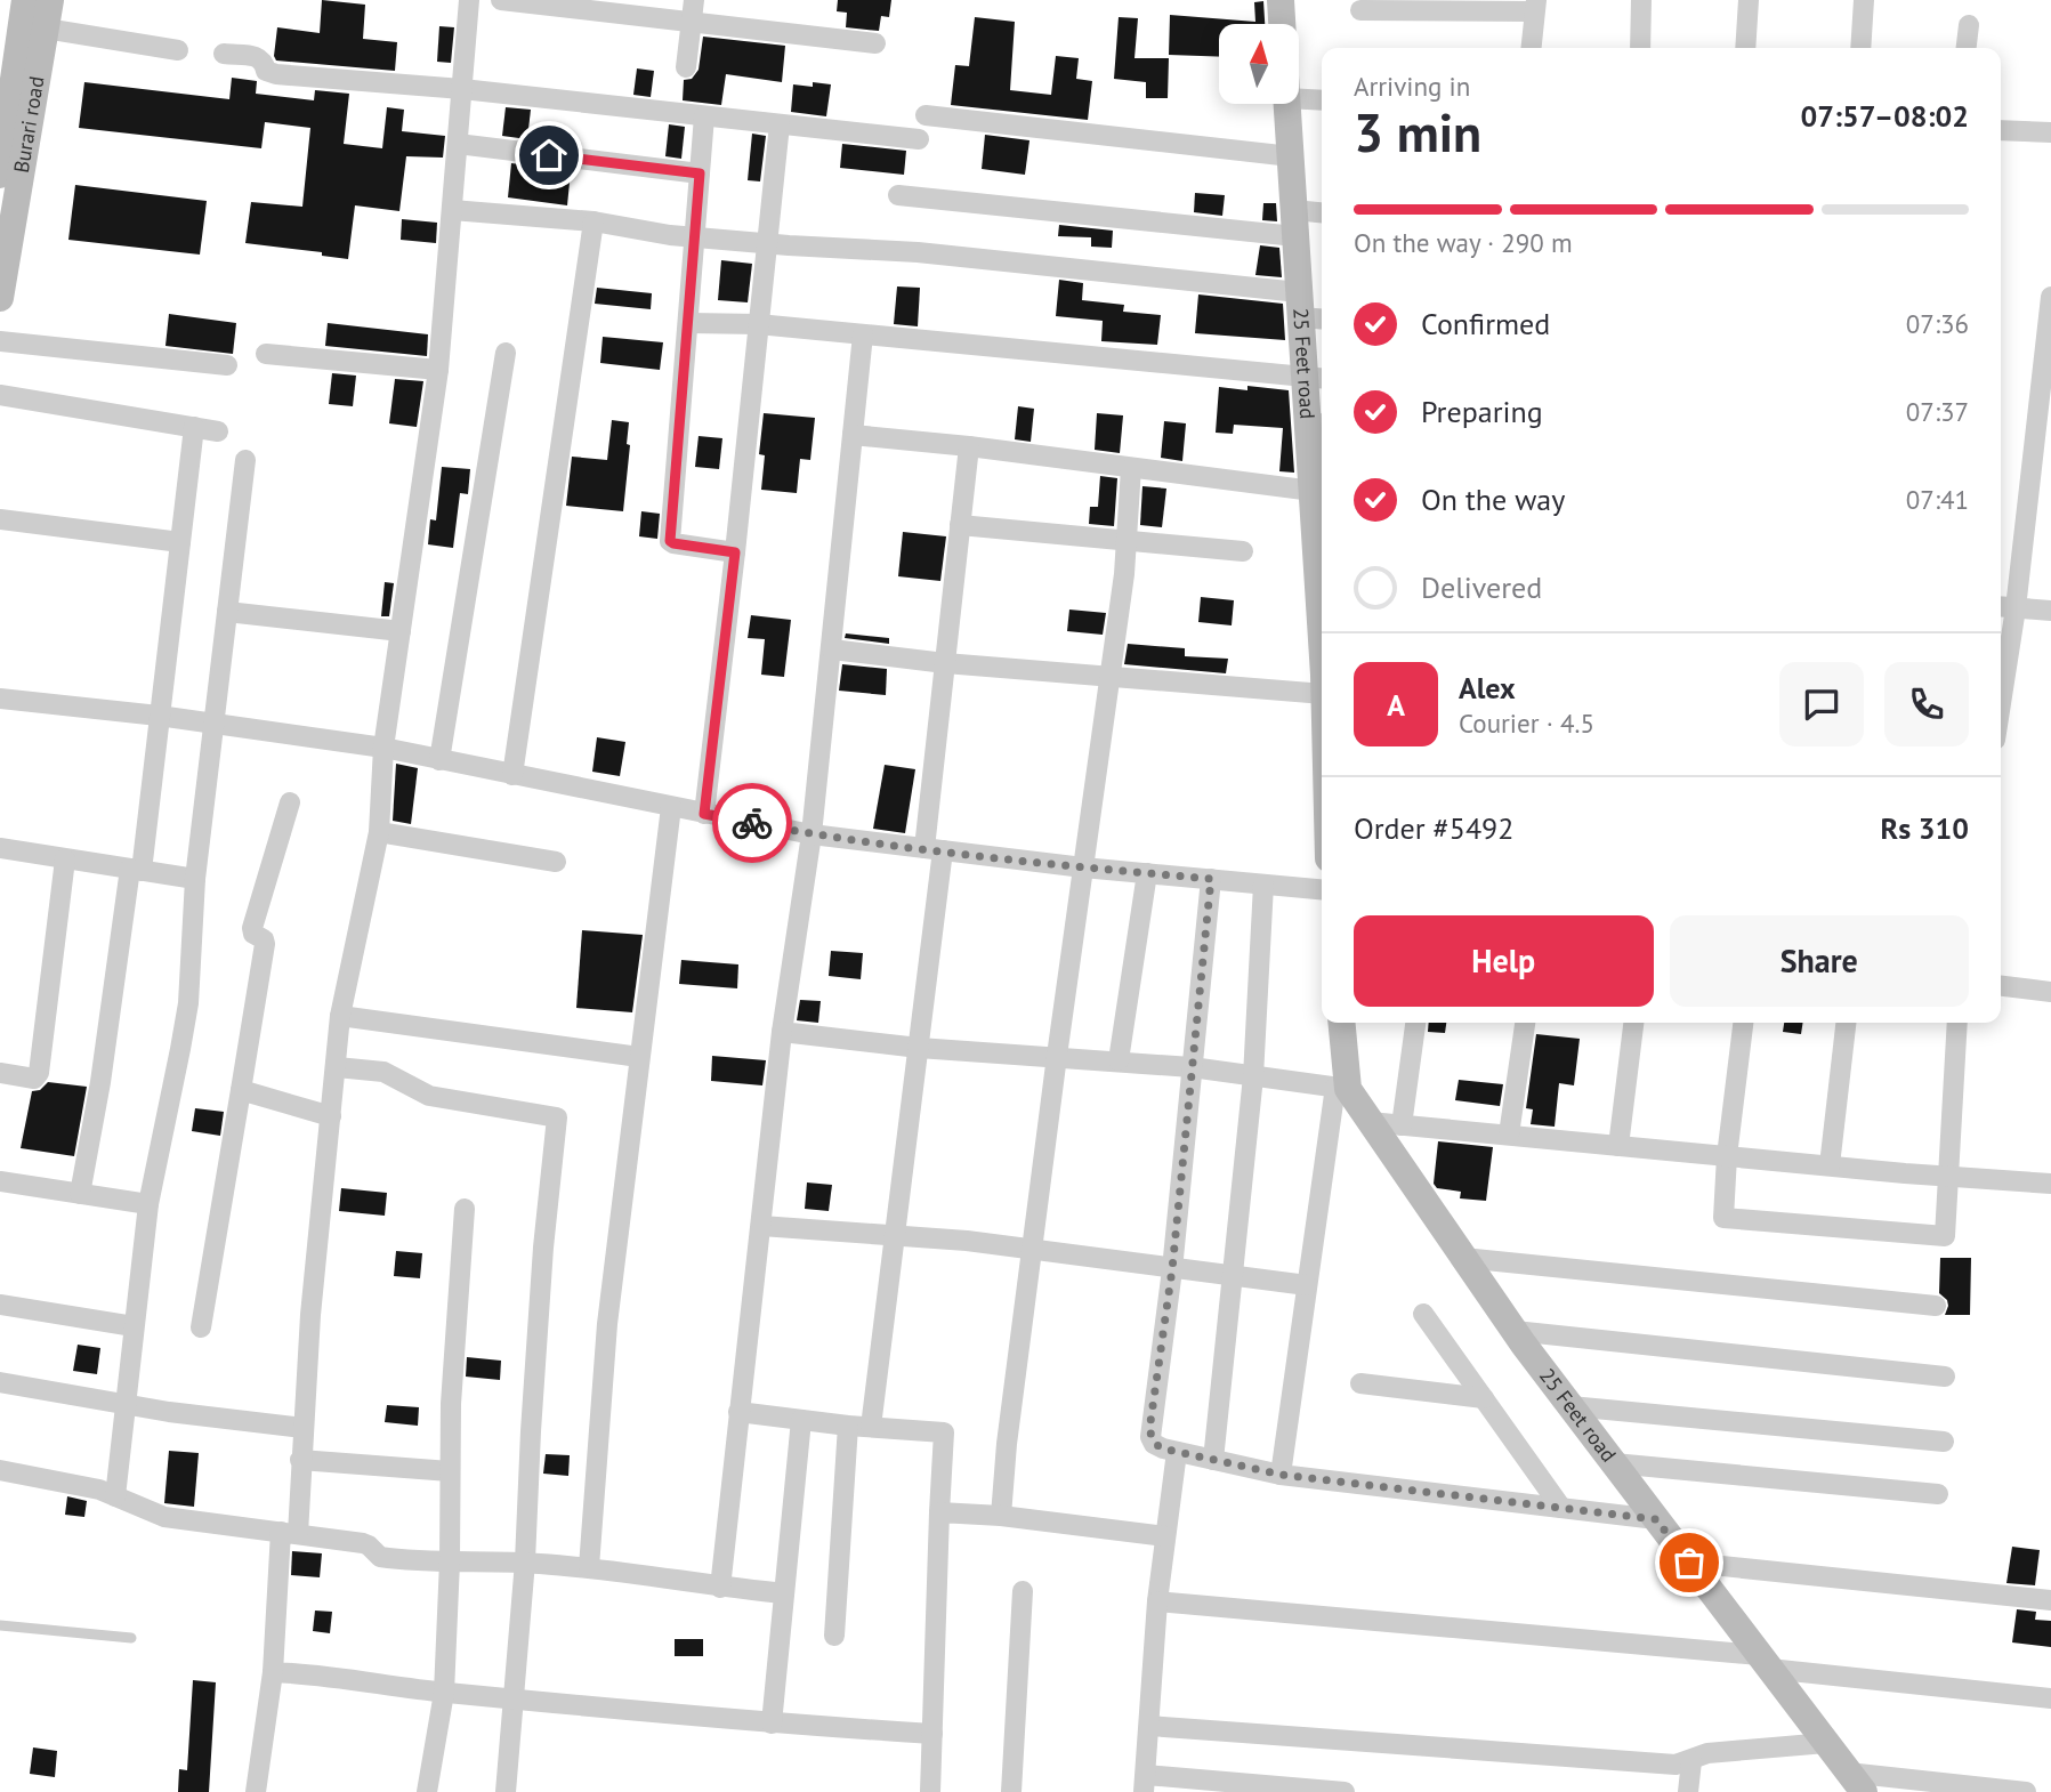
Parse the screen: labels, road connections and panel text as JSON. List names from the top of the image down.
{
  "streets": {
    "street": ["Burari road", "25 Feet road"]
  },
  "north": "top",
  "page": {
    "heading": ["3 min", "Arriving in", "07:57–08:02"],
    "panel": [
      "Alex",
      "Courier · 4.5",
      "Order #5492",
      "Rs 310"
    ],
    "bar": "On the way · 290 m",
    "list": [
      ["Confirmed", "07:36"],
      ["Preparing", "07:37"],
      ["On the way", "07:41"],
      "Delivered"
    ],
    "round": "A",
    "buttons": ["Help", "Share"]
  }
}
